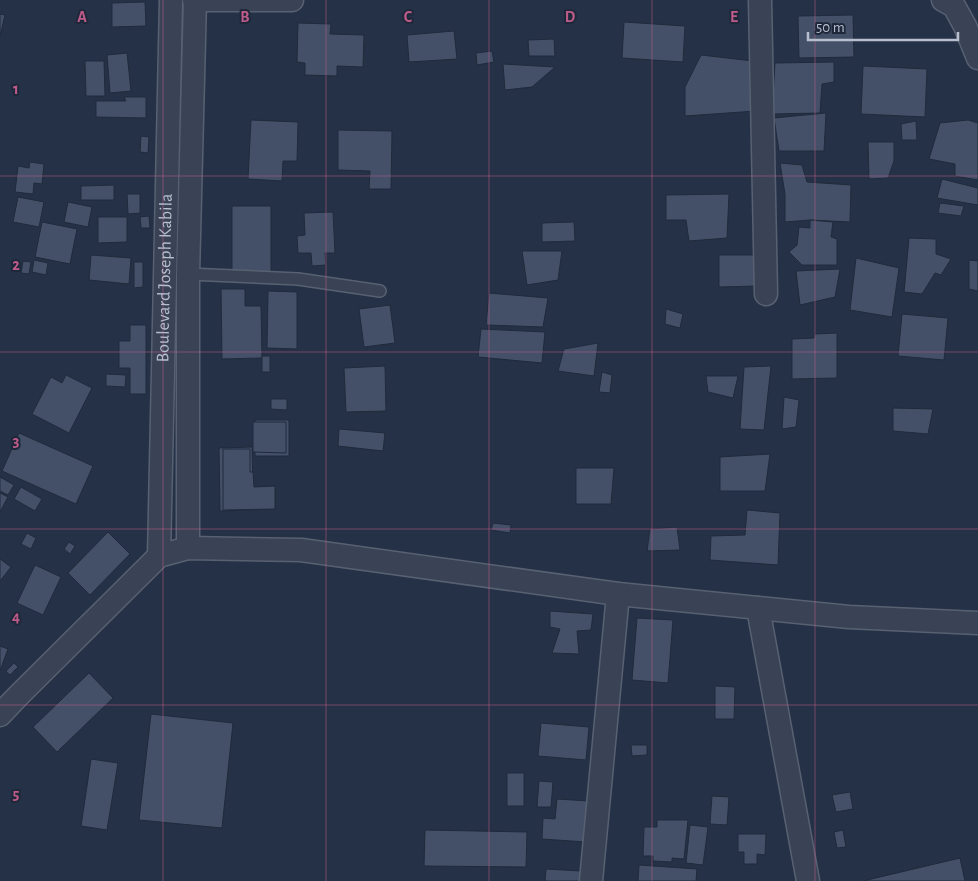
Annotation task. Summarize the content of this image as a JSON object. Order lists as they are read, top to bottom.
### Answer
{
  "streets": {
    "street": ["Boulevard Joseph Kabila"]
  },
  "scale_bar": "50 m",
  "grid": {
    "columns": [
      "A",
      "B",
      "C",
      "D",
      "E"
    ],
    "rows": [
      "1",
      "2",
      "3",
      "4",
      "5"
    ]
  }
}
